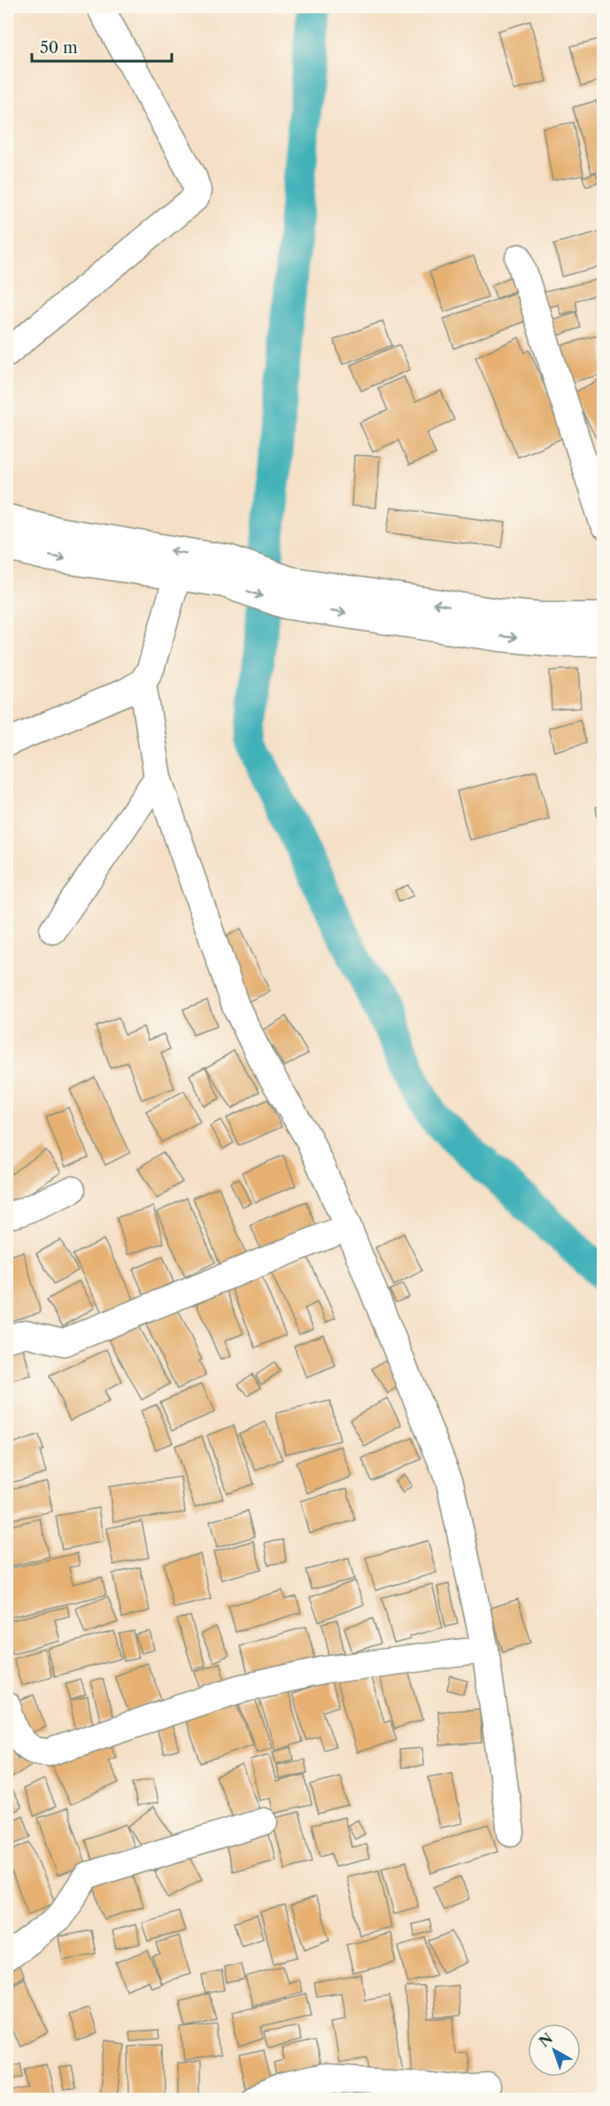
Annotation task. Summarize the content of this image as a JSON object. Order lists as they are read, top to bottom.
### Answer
{
  "scale_bar": "50 m",
  "north": "top left"
}
